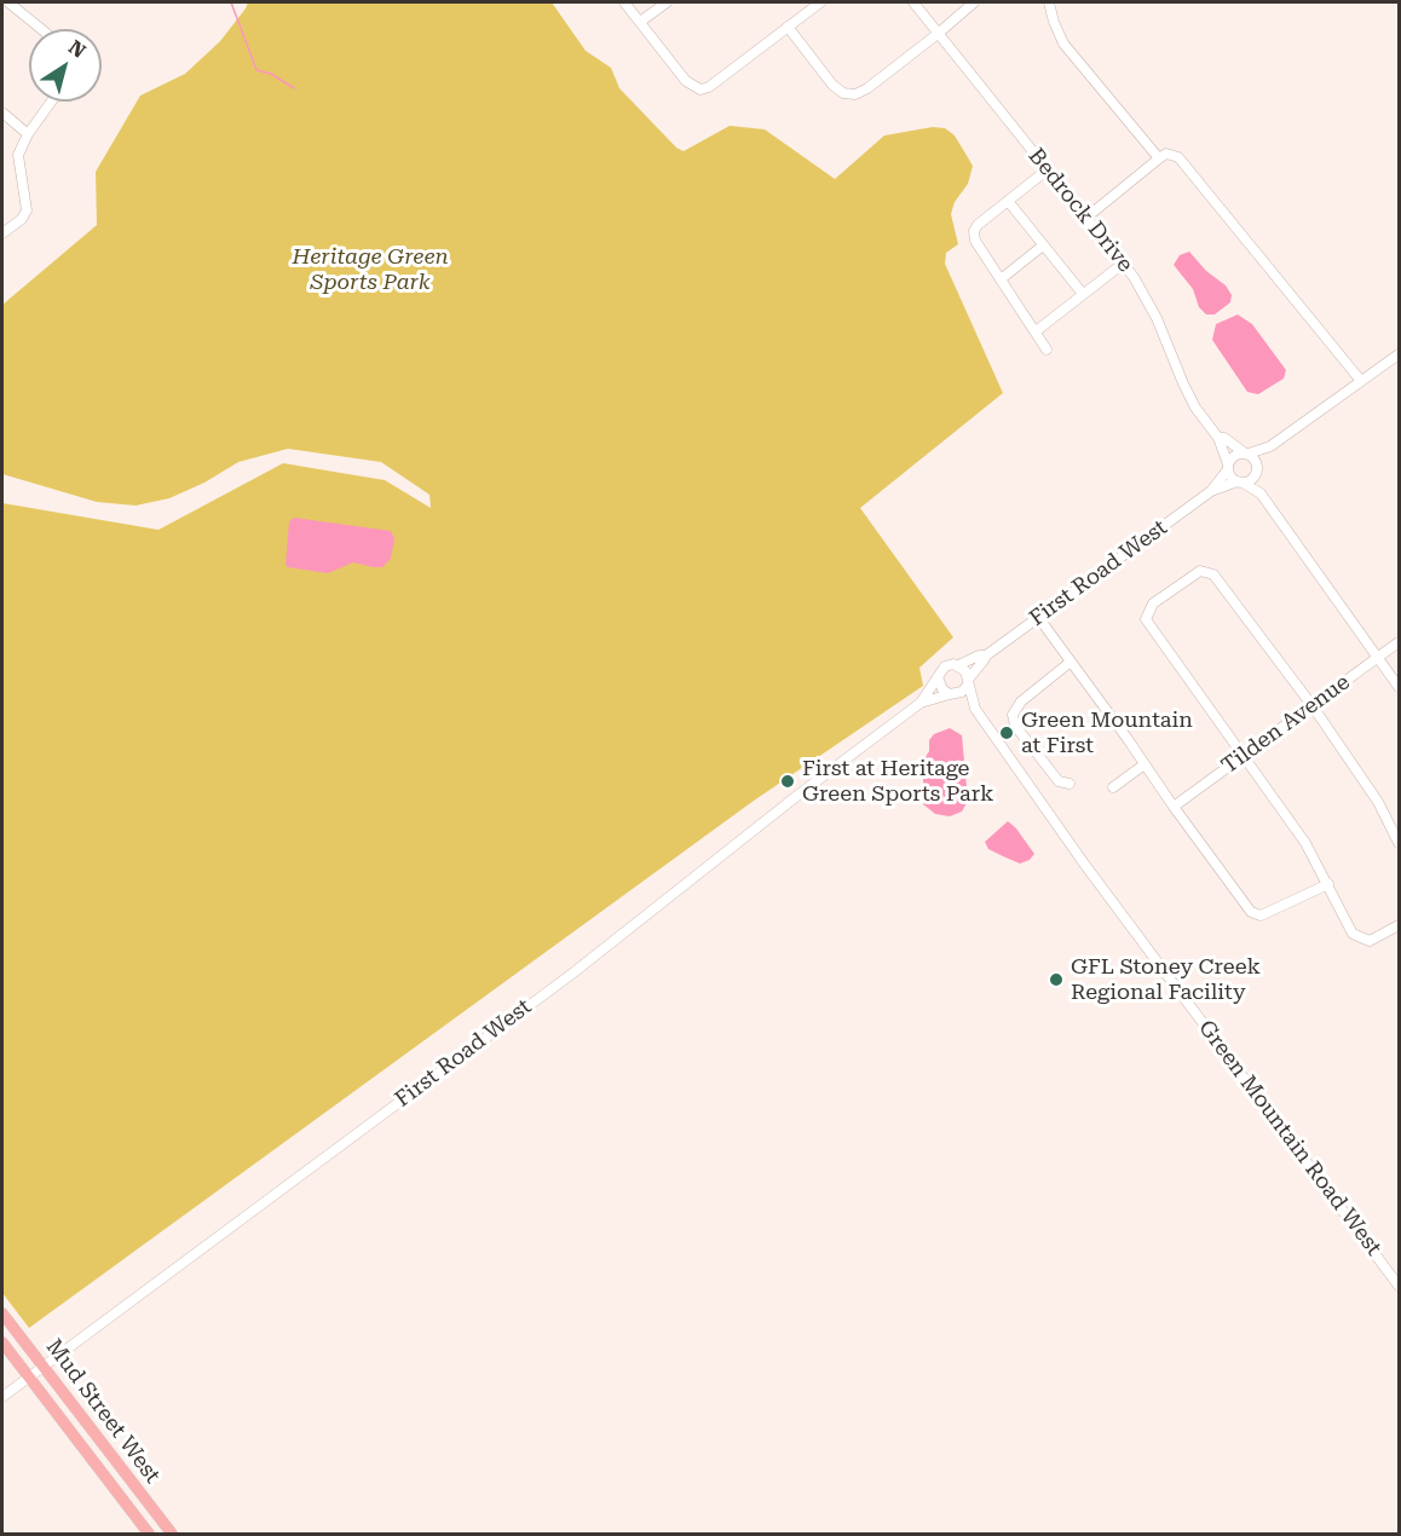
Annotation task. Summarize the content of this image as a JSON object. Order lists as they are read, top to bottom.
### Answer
{
  "streets": {
    "main road": ["Mud Street West"],
    "street": [
      "Bedrock Drive",
      "First Road West",
      "Tilden Avenue",
      "Green Mountain Road West"
    ]
  },
  "crossings": [
    ["Bedrock Drive", "First Road West"],
    ["First Road West", "Green Mountain Road West"],
    ["First Road West", "Mud Street West"]
  ],
  "parks": ["Heritage Green Sports Park"],
  "places": ["Green Mountain at First", "First at Heritage Green Sports Park", "GFL Stoney Creek Regional Facility"],
  "north": "top right"
}
